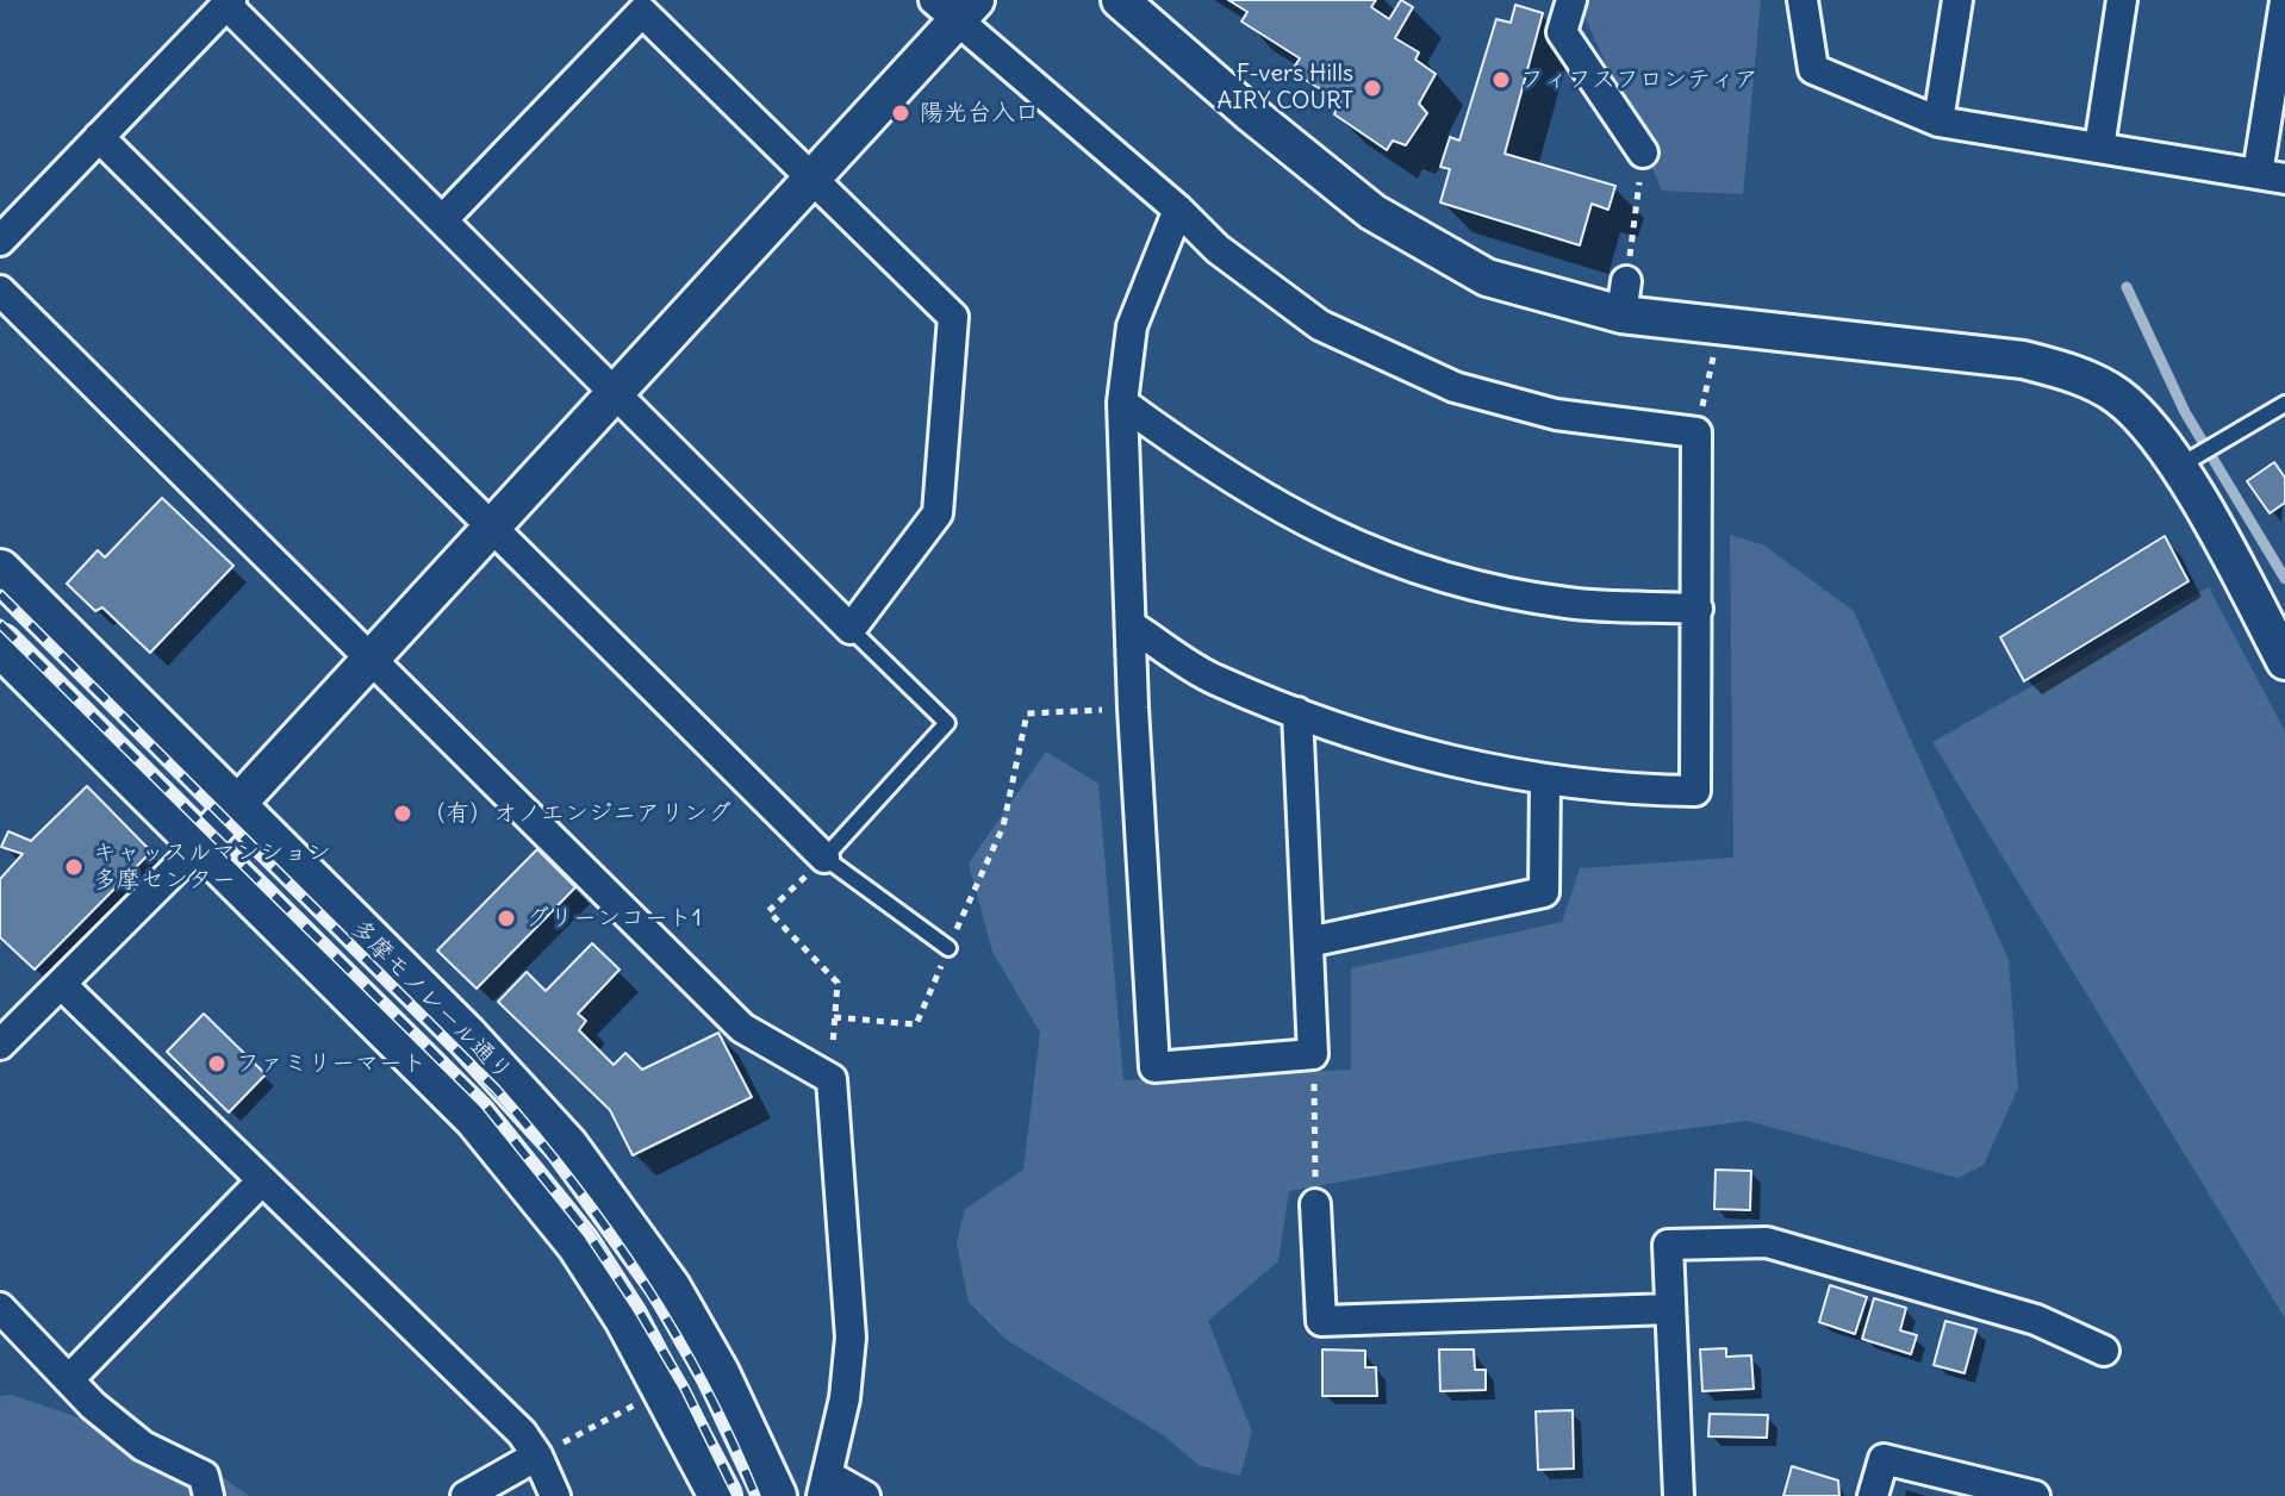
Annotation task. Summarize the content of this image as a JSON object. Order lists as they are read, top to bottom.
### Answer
{
  "streets": {
    "main road": ["多摩モノレール通り"]
  },
  "places": [
    "フィフスフロンティア",
    "F-vers Hills AIRY COURT",
    "陽光台入口",
    "（有）オノエンジニアリング",
    "キャッスルマンション 多摩センター",
    "グリーンコート1",
    "ファミリーマート"
  ]
}
